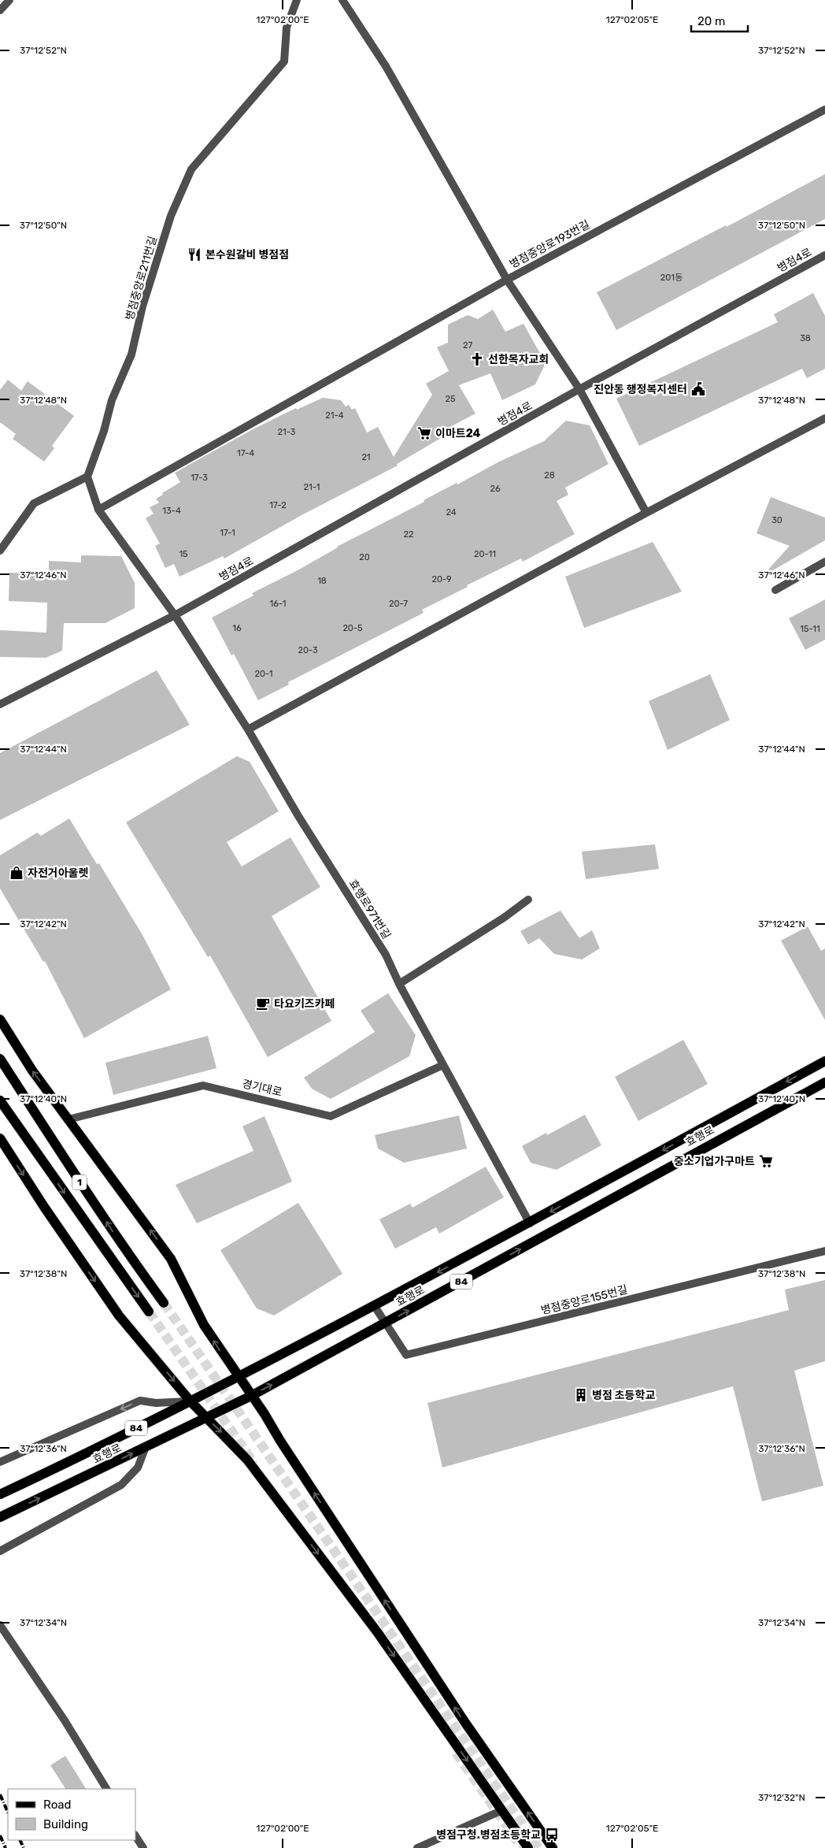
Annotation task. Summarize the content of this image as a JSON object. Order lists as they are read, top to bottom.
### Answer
{
  "streets": {
    "main road": ["효행로", "1", "84"],
    "street": [
      "병점중앙로193번길",
      "병점4로",
      "병점중앙로211번길",
      "효행로971번길",
      "경기대로",
      "병점중앙로155번길"
    ]
  },
  "crossings": [
    ["병점4로", "효행로971번길"],
    ["효행로971번길", "경기대로"],
    ["효행로971번길", "효행로"],
    ["효행로", "병점중앙로155번길"]
  ],
  "places": {
    "restaurant": ["본수원갈비 병점점"],
    "church": ["선한목자교회"],
    "public building": ["진안동 행정복지센터"],
    "supermarket": ["이마트24", "중소기업가구마트"],
    "shop": ["자전거아울렛"],
    "cafe": ["타요키즈카페"],
    "building": ["병점 초등학교"],
    "bus stop": ["병점구청.병점초등학교"]
  },
  "house_numbers": [
    "201동",
    "38",
    "27",
    "25",
    "21-4",
    "21-3",
    "17-4",
    "21",
    "28",
    "17-3",
    "21-1",
    "26",
    "17-2",
    "13-4",
    "24",
    "30",
    "17-1",
    "22",
    "15",
    "20-11",
    "20",
    "20-9",
    "18",
    "16-1",
    "20-7",
    "16",
    "20-5",
    "15-11",
    "20-3",
    "20-1"
  ],
  "legend": ["Road", "Building"],
  "scale_bar": "20 m",
  "coordinates": [
    "127°02'00\"E",
    "127°02'05\"E",
    "37°12'52\"N",
    "37°12'50\"N",
    "37°12'48\"N",
    "37°12'46\"N",
    "37°12'44\"N",
    "37°12'42\"N",
    "37°12'40\"N",
    "37°12'38\"N",
    "37°12'36\"N",
    "37°12'34\"N",
    "37°12'32\"N"
  ]
}
